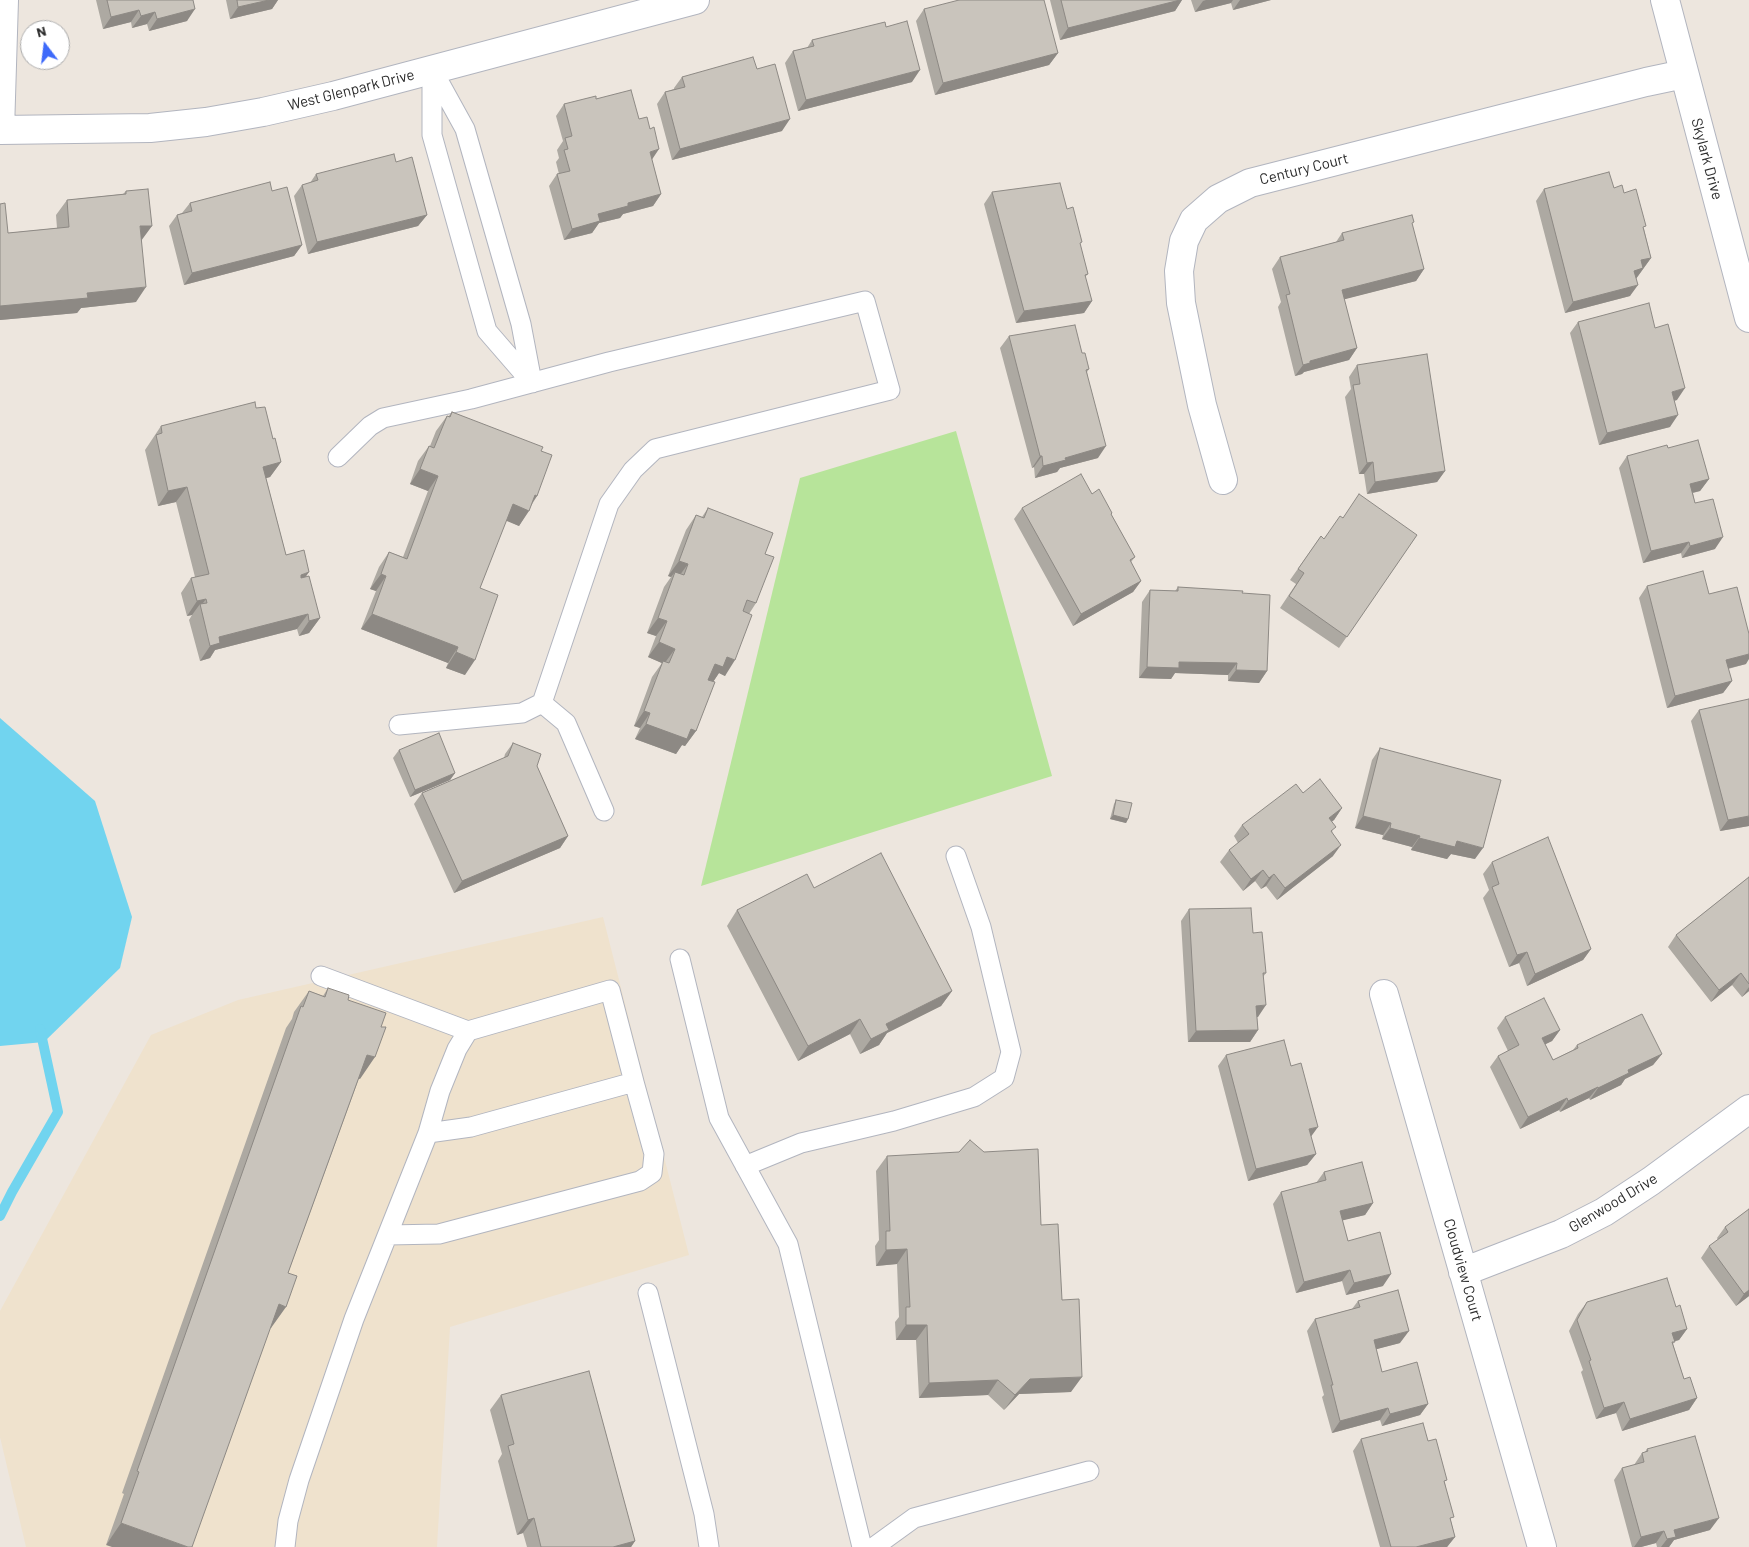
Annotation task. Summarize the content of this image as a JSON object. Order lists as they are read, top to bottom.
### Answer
{
  "streets": {
    "street": [
      "West Glenpark Drive",
      "Skylark Drive",
      "Century Court",
      "Glenwood Drive",
      "Cloudview Court"
    ]
  },
  "crossings": [
    ["Skylark Drive", "Century Court"],
    ["Glenwood Drive", "Cloudview Court"]
  ],
  "north": "top"
}
